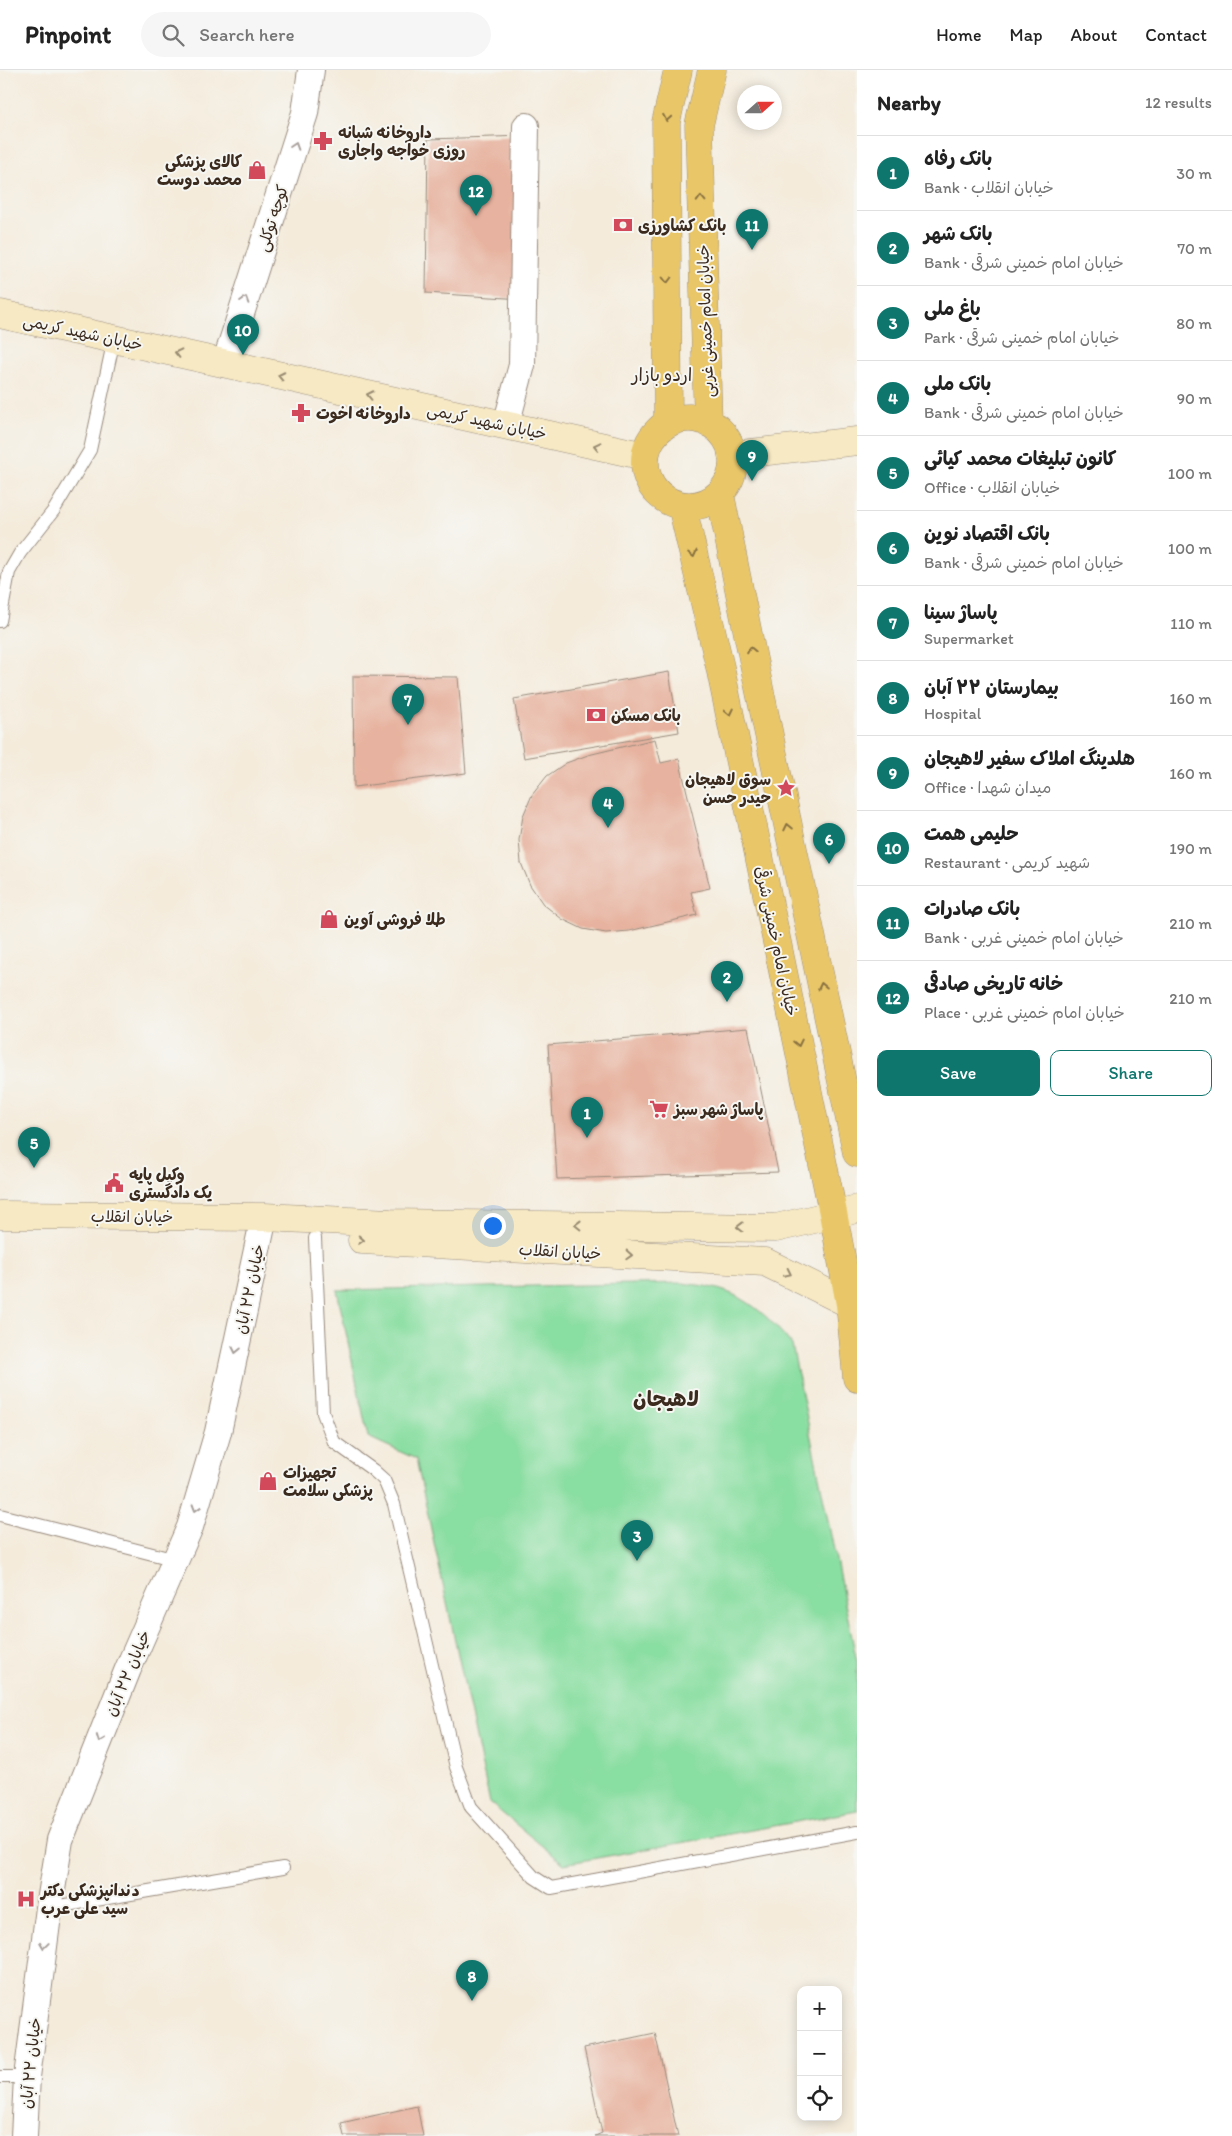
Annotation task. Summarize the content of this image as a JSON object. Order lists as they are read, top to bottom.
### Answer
{
  "streets": {
    "main road": [
      "خیابان امام خمینی غربی",
      "خیابان شهید کریمی",
      "خیابان امام خمینی شرقی",
      "خیابان انقلاب"
    ],
    "street": ["کوچه توکلی", "خیابان ۲۲ آبان"]
  },
  "crossings": [
    ["کوچه توکلی", "خیابان شهید کریمی"],
    ["خیابان امام خمینی غربی", "خیابان شهید کریمی"],
    ["خیابان امام خمینی غربی", "خیابان امام خمینی شرقی"],
    ["خیابان شهید کریمی", "خیابان امام خمینی شرقی"],
    ["خیابان امام خمینی شرقی", "خیابان انقلاب"],
    ["خیابان انقلاب", "خیابان ۲۲ آبان"]
  ],
  "one_way": ["کوچه توکلی", "خیابان شهید کریمی", "خیابان ۲۲ آبان"],
  "districts": ["اردو بازار", "لاهیجان"],
  "places": {
    "pharmacy": ["داروخانه شبانه روزی خواجه واجاری", "داروخانه اخوت"],
    "shop": ["کالای پزشکی محمد دوست", "طلا فروشی آوین", "تجهیزات پزشکی سلامت"],
    "bank": ["بانک کشاورزی", "بانک مسکن"],
    "place": ["سوق لاهيجان حيدر حسن"],
    "supermarket": ["پاساژ شهر سبز"],
    "public building": ["وکیل پایه یک دادگستری"],
    "hospital": ["دندانپزشکی دکتر سید علی عرب"]
  },
  "north": "right",
  "page": {
    "header": "Pinpoint",
    "search": "Search here",
    "nav": [
      "Home",
      "Map",
      "About",
      "Contact"
    ],
    "heading": ["Nearby", "12 results"],
    "list": [
      {
        "mark": "1",
        "name": "بانک رفاه",
        "note": "Bank · خیابان انقلاب",
        "value": "30 m"
      },
      {
        "mark": "2",
        "name": "بانک شهر",
        "note": "Bank · خیابان امام خمینی شرقی",
        "value": "70 m"
      },
      {
        "mark": "3",
        "name": "باغ ملی",
        "note": "Park · خیابان امام خمینی شرقی",
        "value": "80 m"
      },
      {
        "mark": "4",
        "name": "بانک ملی",
        "note": "Bank · خیابان امام خمینی شرقی",
        "value": "90 m"
      },
      {
        "mark": "5",
        "name": "کانون تبلیغات محمد کیائی",
        "note": "Office · خیابان انقلاب",
        "value": "100 m"
      },
      {
        "mark": "6",
        "name": "بانک اقتصاد نوین",
        "note": "Bank · خیابان امام خمینی شرقی",
        "value": "100 m"
      },
      {
        "mark": "7",
        "name": "پاساژ سینا",
        "note": "Supermarket",
        "value": "110 m"
      },
      {
        "mark": "8",
        "name": "بیمارستان ۲۲ آبان",
        "note": "Hospital",
        "value": "160 m"
      },
      {
        "mark": "9",
        "name": "هلدینگ املاک سفیر لاهیجان",
        "note": "Office · میدان شهدا",
        "value": "160 m"
      },
      {
        "mark": "10",
        "name": "حلیمی همت",
        "note": "Restaurant · شهید کریمی",
        "value": "190 m"
      },
      {
        "mark": "11",
        "name": "بانک صادرات",
        "note": "Bank · خیابان امام خمینی غربی",
        "value": "210 m"
      },
      {
        "mark": "12",
        "name": "خانه تاریخی صادقی",
        "note": "Place · خیابان امام خمینی غربی",
        "value": "210 m"
      }
    ],
    "pins": [
      "12",
      "11",
      "10",
      "9",
      "7",
      "4",
      "6",
      "2",
      "1",
      "5",
      "3",
      "8"
    ],
    "buttons": ["Save", "Share"],
    "map_buttons": ["+", "−"]
  }
}
